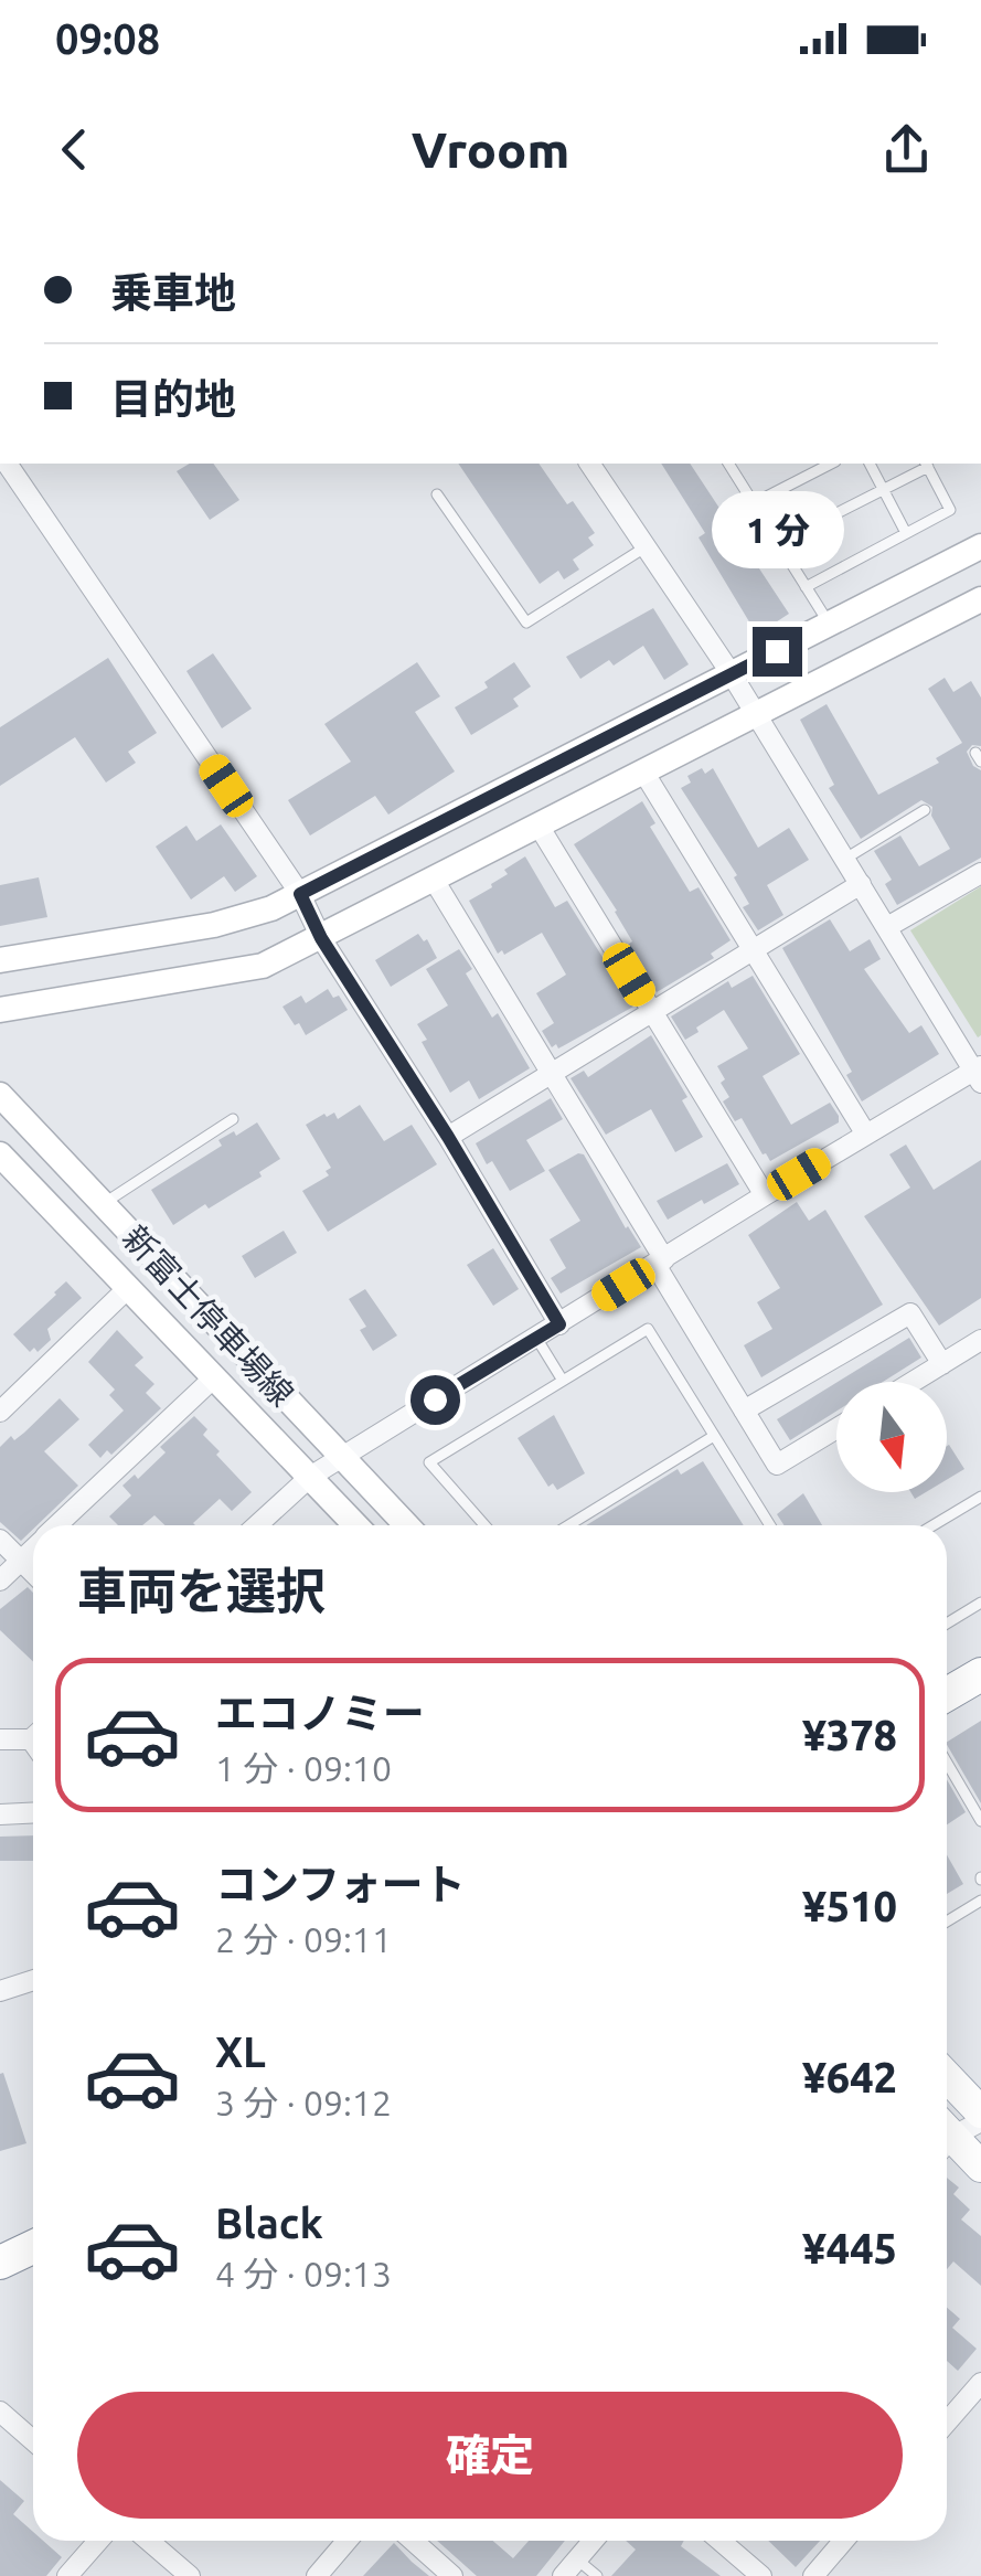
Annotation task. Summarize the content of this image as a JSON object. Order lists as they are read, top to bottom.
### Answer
{
  "streets": {
    "street": ["新富士停車場線"]
  },
  "north": "bottom",
  "page": {
    "status": "09:08",
    "header": "Vroom",
    "banner": ["乗車地", "目的地"],
    "bubble": "1 分",
    "heading": "車両を選択",
    "list": [
      {
        "name": "エコノミー",
        "note": "1 分 · 09:10",
        "value": "¥378"
      },
      {
        "name": "コンフォート",
        "note": "2 分 · 09:11",
        "value": "¥510"
      },
      {
        "name": "XL",
        "note": "3 分 · 09:12",
        "value": "¥642"
      },
      {
        "name": "Black",
        "note": "4 分 · 09:13",
        "value": "¥445"
      }
    ],
    "buttons": "確定"
  }
}
